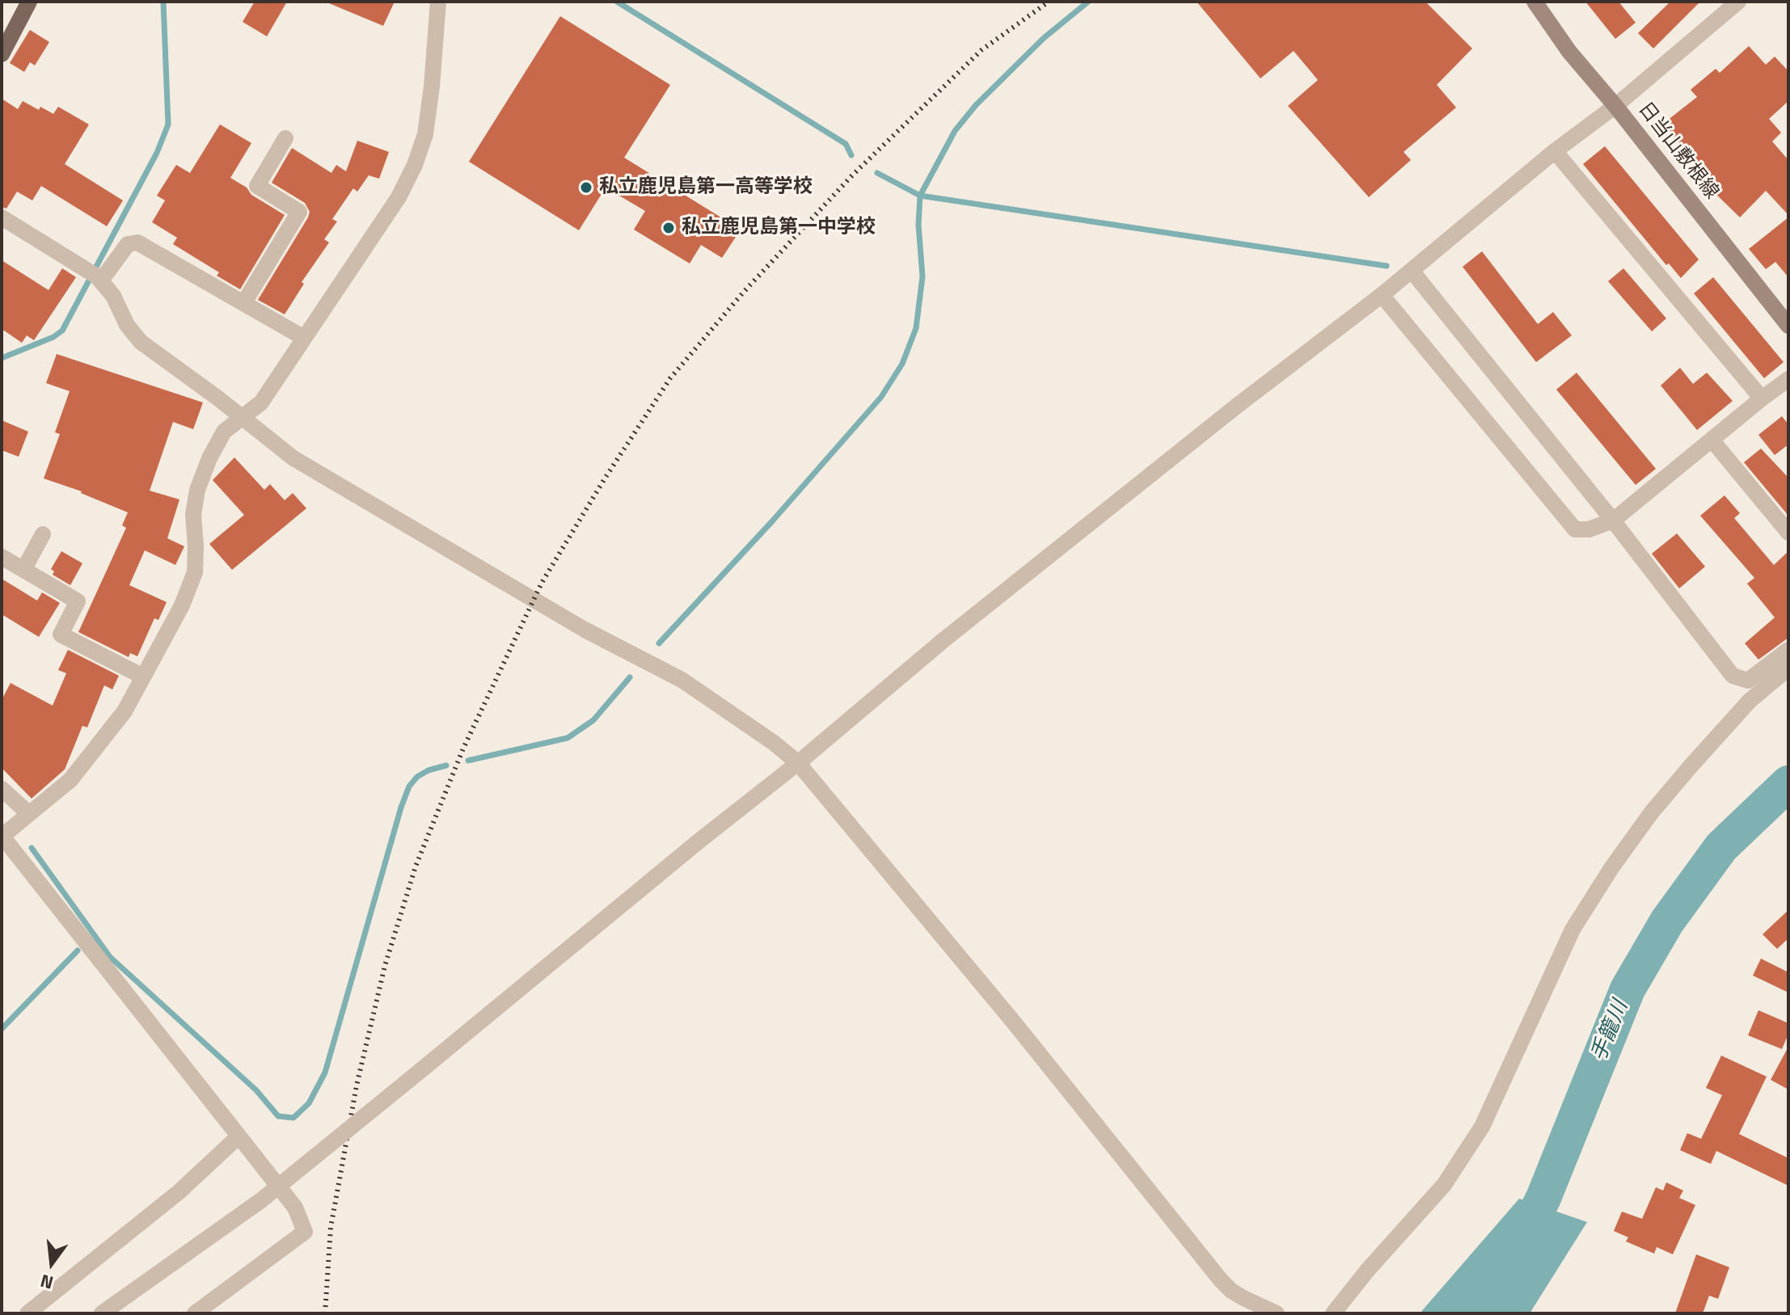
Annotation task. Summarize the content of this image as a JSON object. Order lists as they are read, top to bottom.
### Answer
{
  "streets": {
    "main road": ["日当山敷根線"]
  },
  "water": ["手籠川"],
  "places": ["私立鹿児島第一高等学校", "私立鹿児島第一中学校"],
  "north": "bottom"
}
